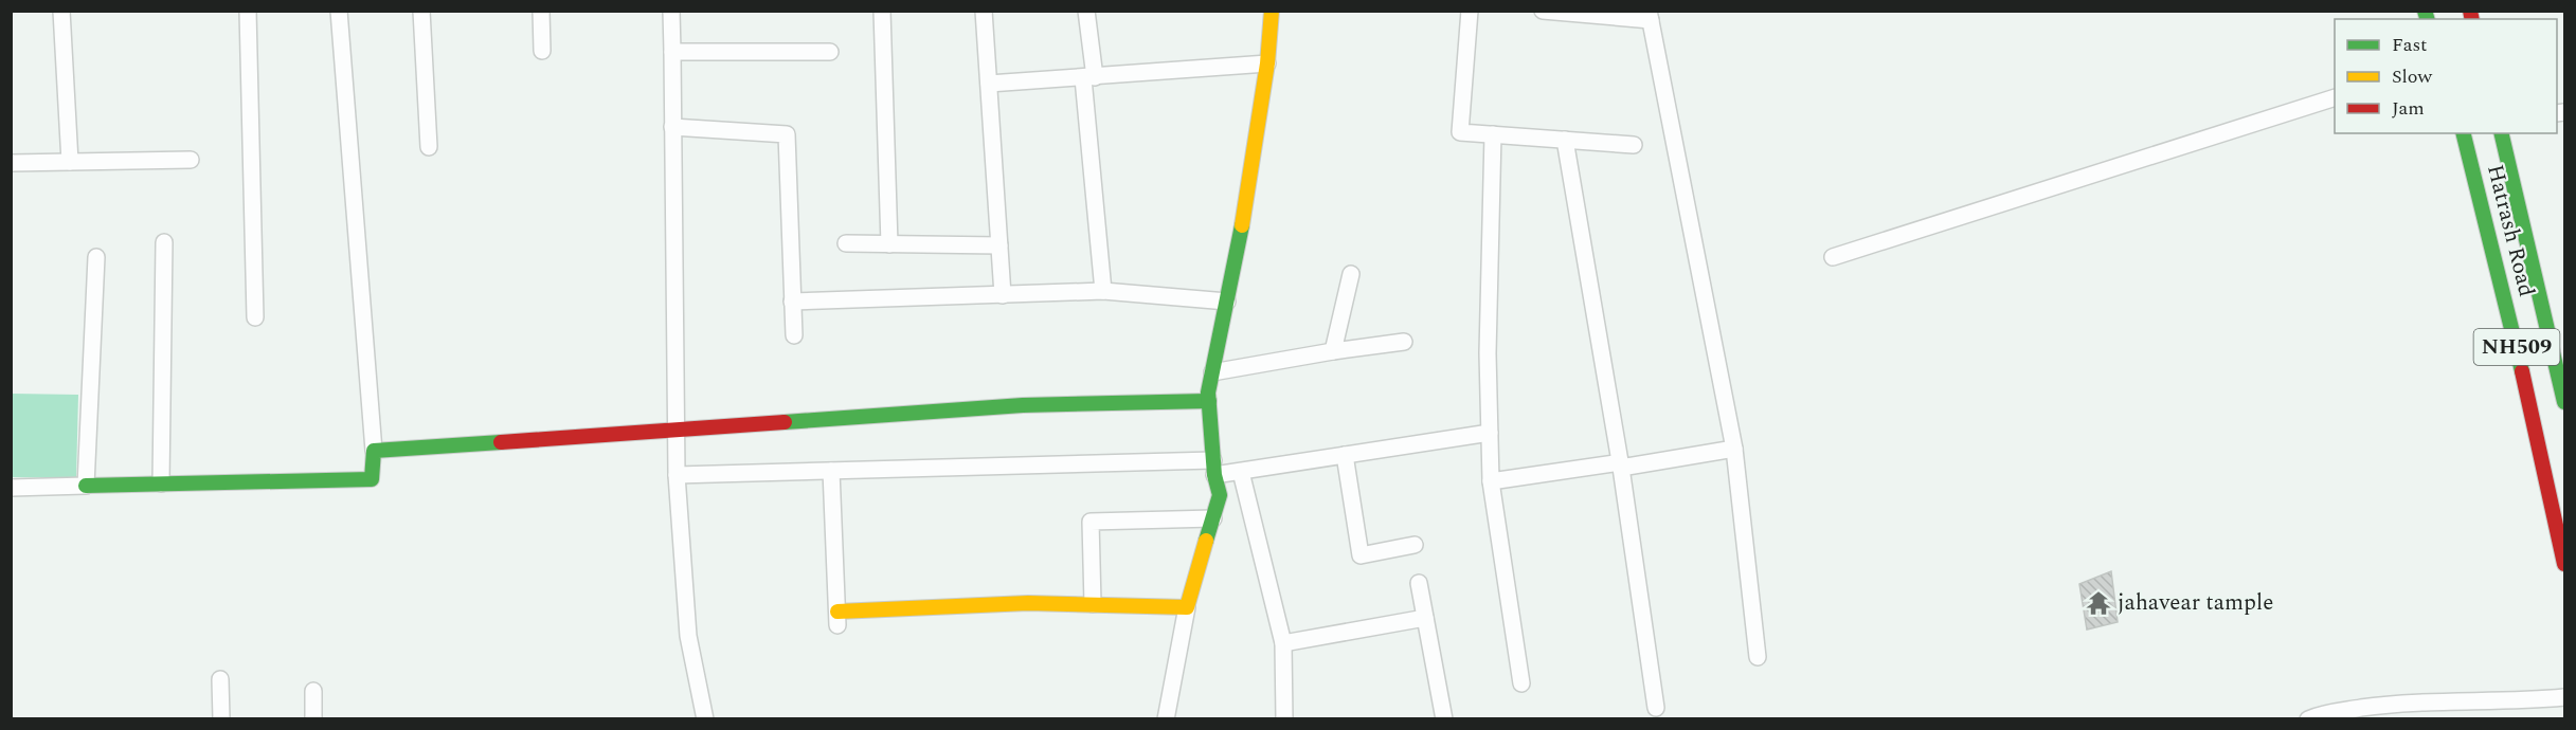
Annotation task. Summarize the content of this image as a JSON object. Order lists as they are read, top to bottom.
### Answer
{
  "streets": {
    "main road": ["Hatrash Road", "NH509"]
  },
  "places": {
    "temple": ["jahavear tample"]
  },
  "legend": ["Fast", "Slow", "Jam"]
}
